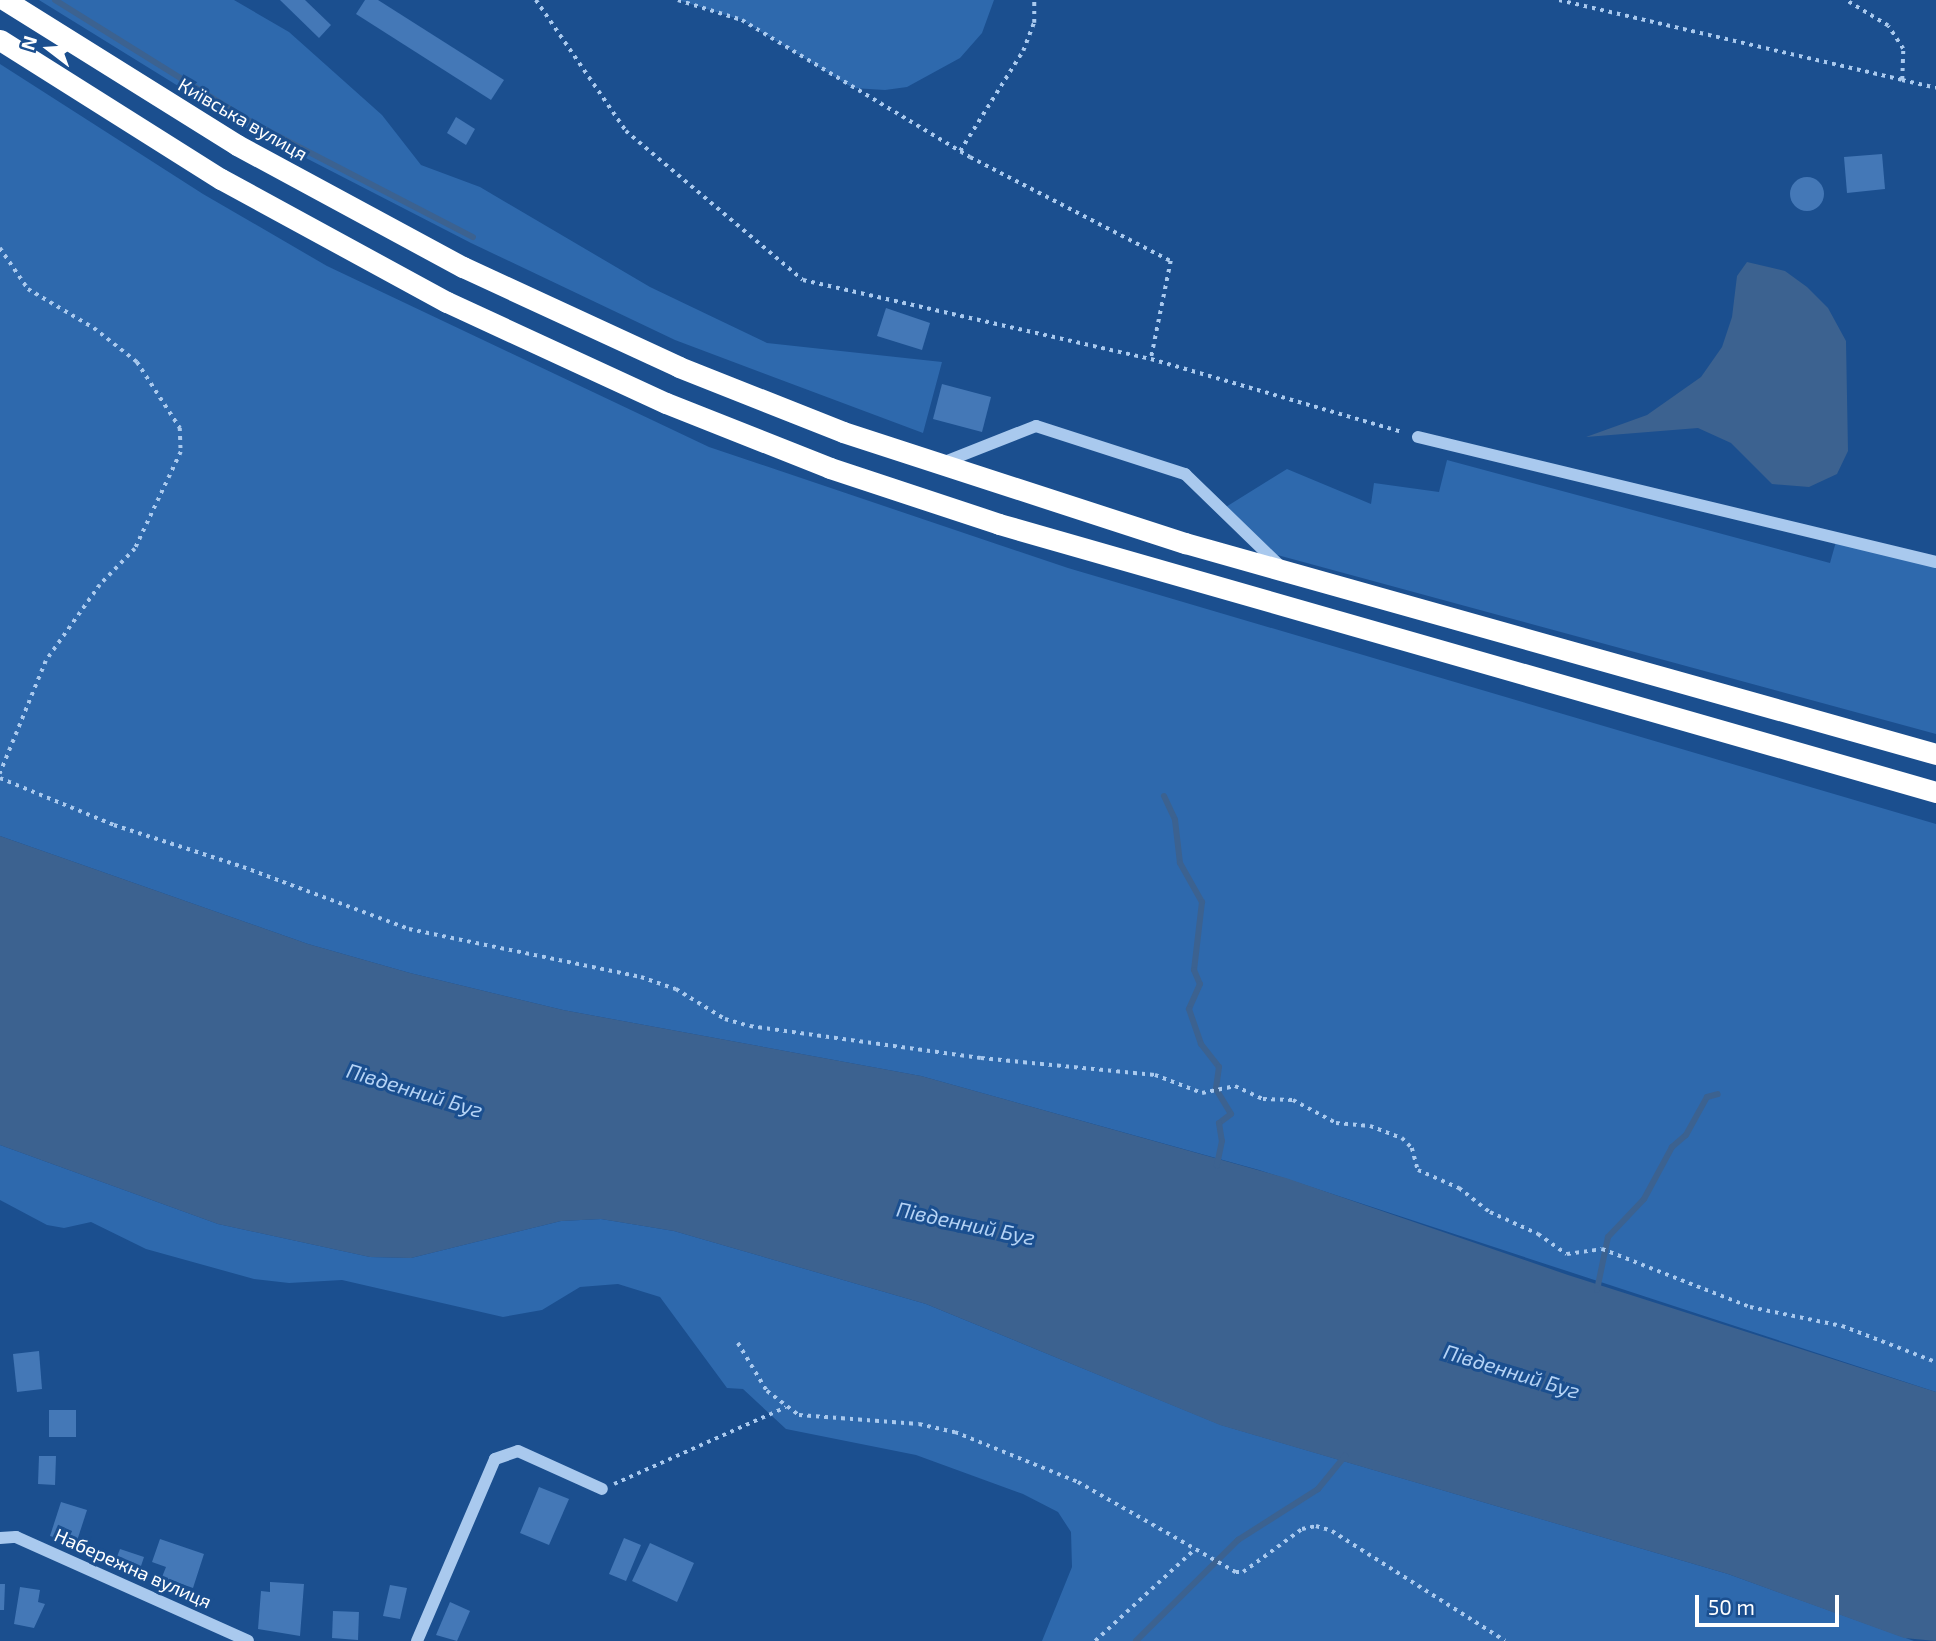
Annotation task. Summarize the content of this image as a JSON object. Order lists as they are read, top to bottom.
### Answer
{
  "streets": {
    "highway": ["Київська вулиця"],
    "street": ["Набережна вулиця"]
  },
  "water": ["Південний Буг"],
  "scale_bar": "50 m",
  "north": "left"
}
